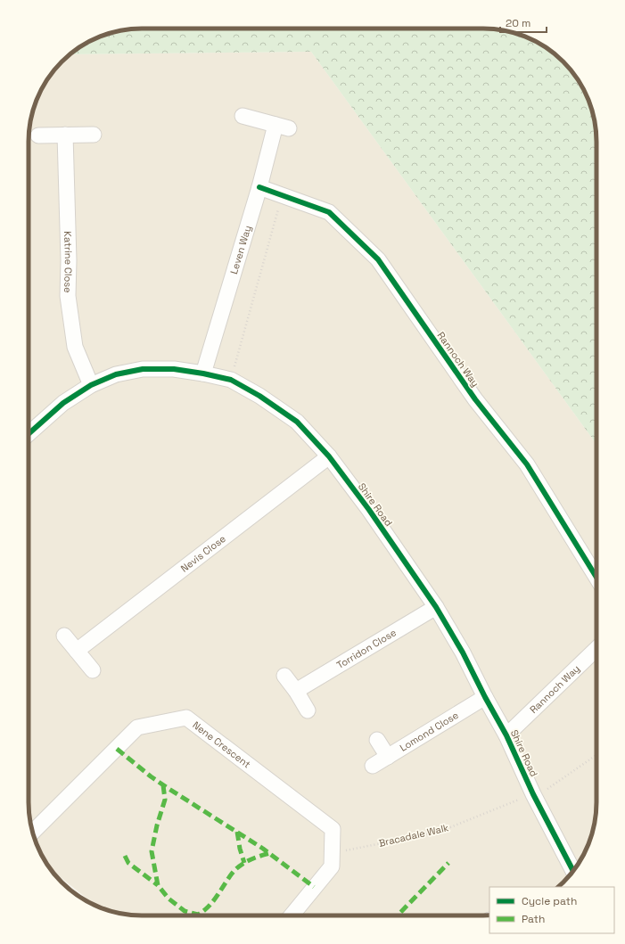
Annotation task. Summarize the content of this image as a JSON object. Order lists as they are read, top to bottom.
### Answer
{
  "streets": {
    "street": [
      "Leven Way",
      "Katrine Close",
      "Rannoch Way",
      "Shire Road",
      "Nevis Close",
      "Torridon Close",
      "Lomond Close",
      "Nene Crescent"
    ],
    "path": ["Bracadale Walk"]
  },
  "crossings": [
    ["Leven Way", "Rannoch Way"],
    ["Leven Way", "Shire Road"],
    ["Katrine Close", "Shire Road"],
    ["Rannoch Way", "Shire Road"],
    ["Shire Road", "Nevis Close"],
    ["Shire Road", "Torridon Close"],
    ["Shire Road", "Lomond Close"],
    ["Shire Road", "Bracadale Walk"],
    ["Nene Crescent", "Bracadale Walk"]
  ],
  "legend": ["Cycle path", "Path"],
  "scale_bar": "20 m"
}
